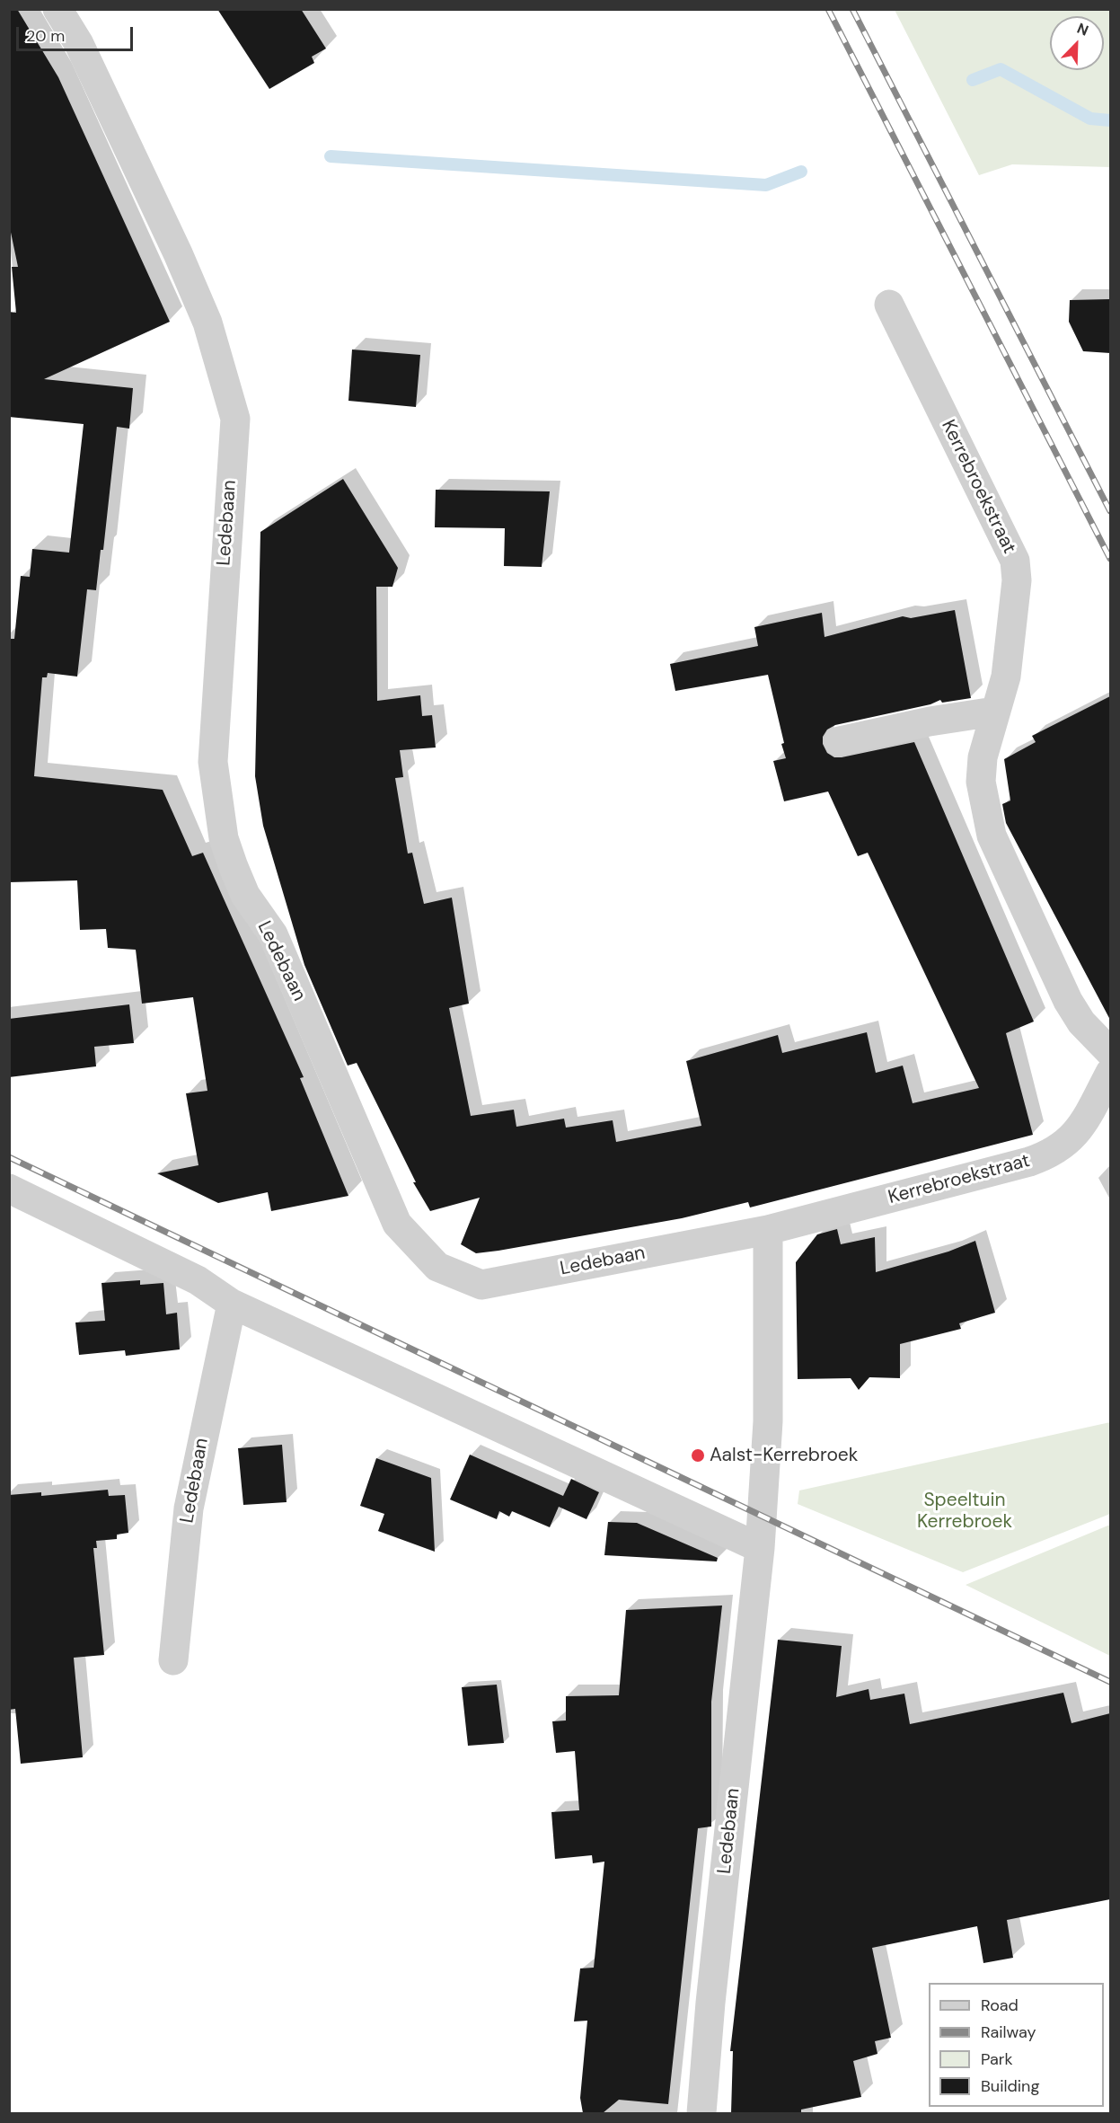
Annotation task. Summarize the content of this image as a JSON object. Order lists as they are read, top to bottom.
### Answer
{
  "streets": {
    "street": ["Kerrebroekstraat", "Ledebaan"]
  },
  "crossings": [
    ["Kerrebroekstraat", "Ledebaan"]
  ],
  "parks": ["Speeltuin Kerrebroek"],
  "places": ["Aalst-Kerrebroek"],
  "legend": [
    "Road",
    "Railway",
    "Park",
    "Building"
  ],
  "scale_bar": "20 m",
  "north": "top right"
}
